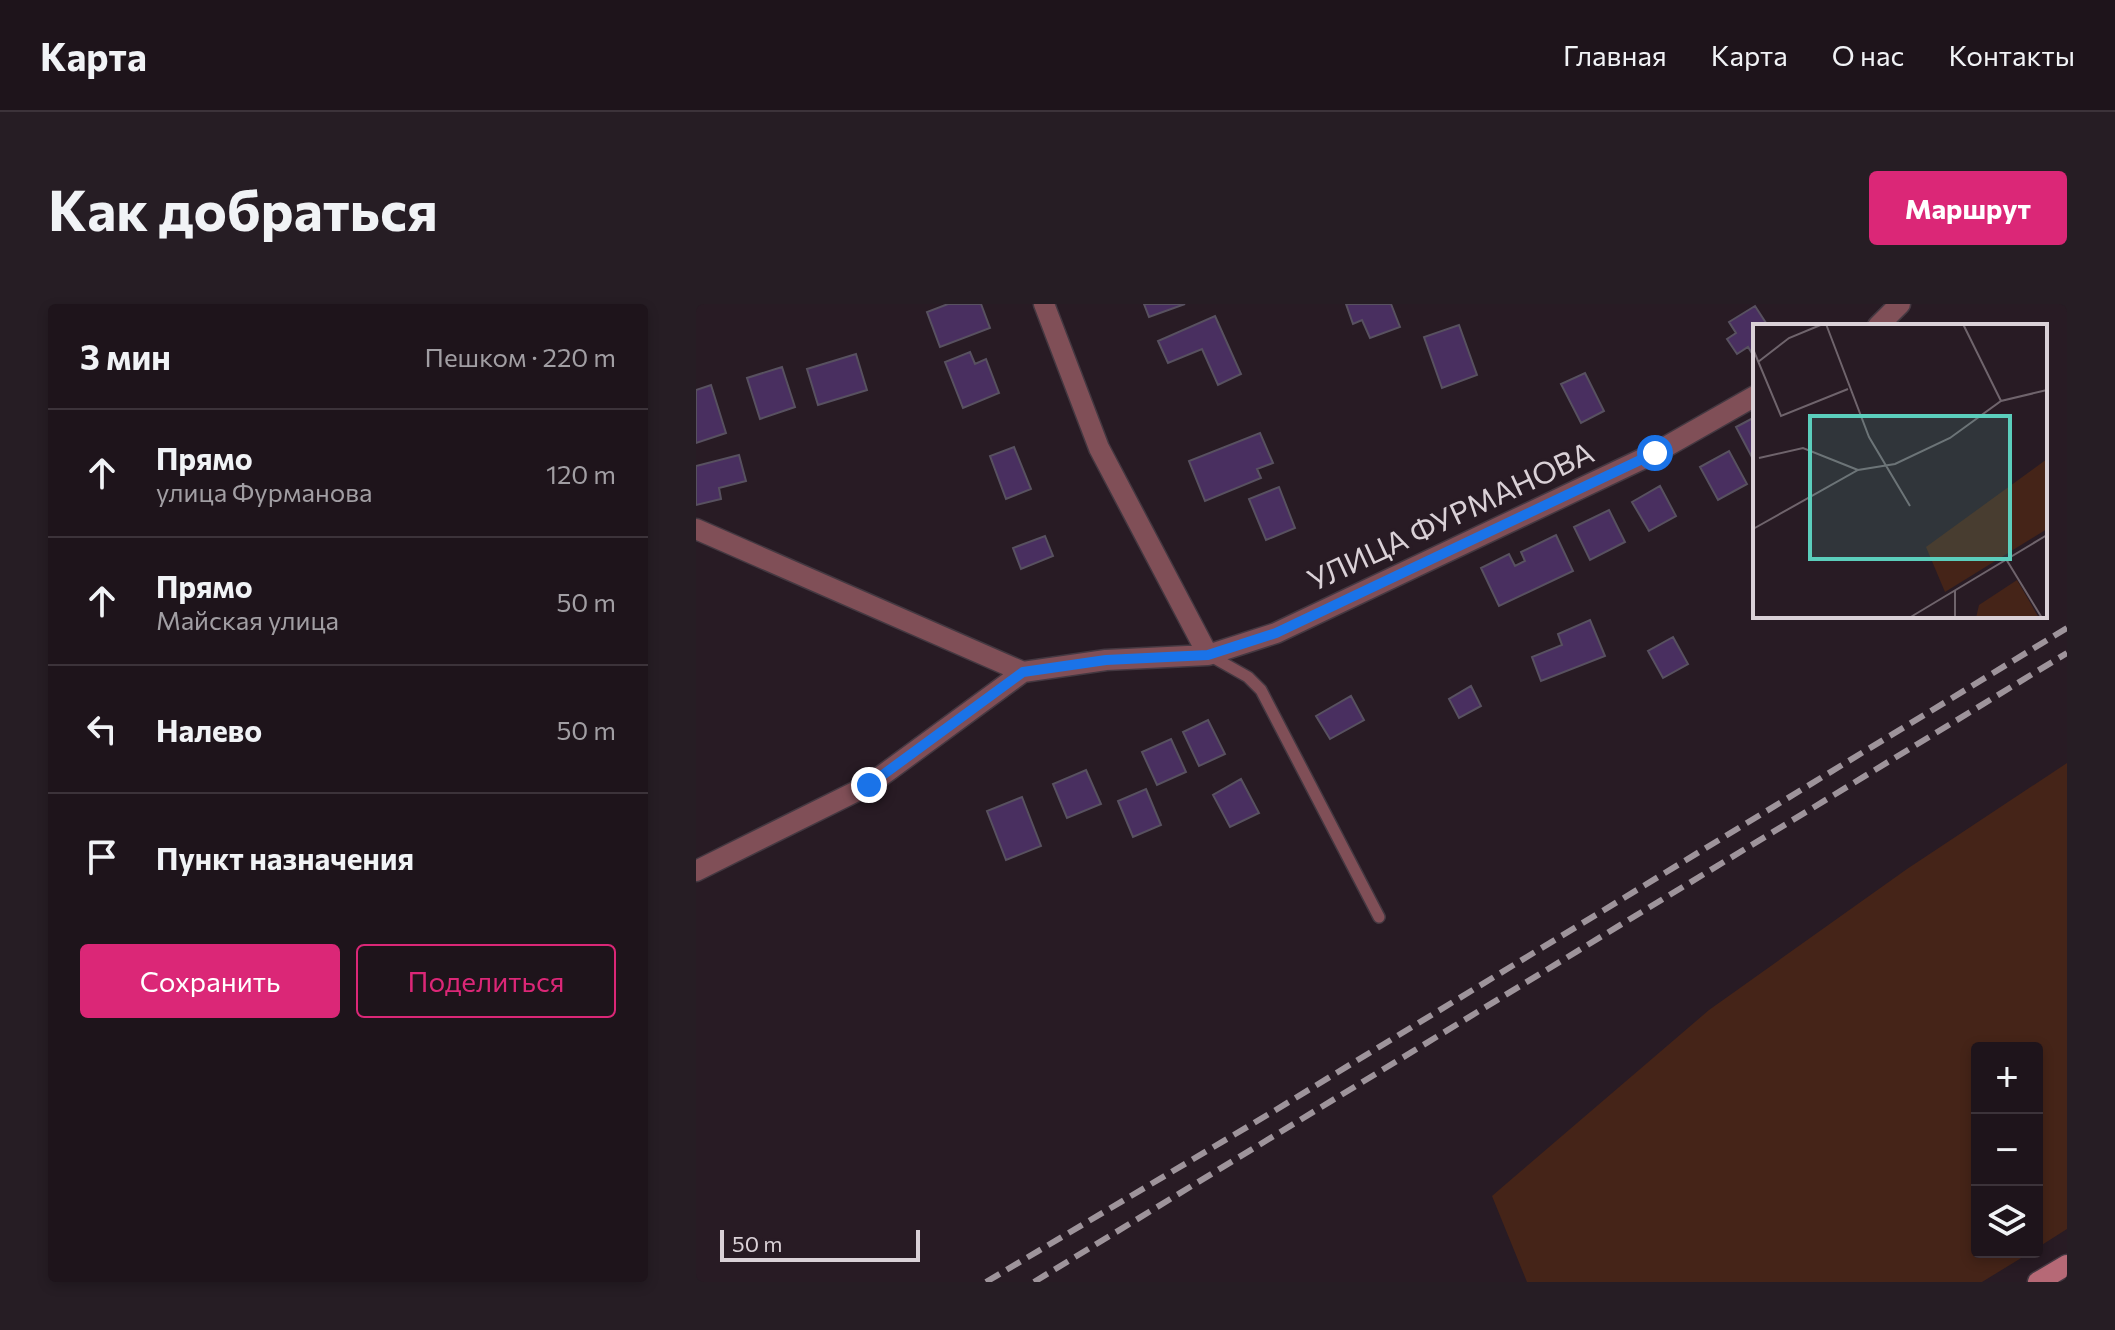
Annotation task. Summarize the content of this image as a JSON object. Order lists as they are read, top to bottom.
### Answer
{
  "streets": {
    "street": ["УЛИЦА ФУРМАНОВА"]
  },
  "scale_bar": "50 m",
  "page": {
    "header": "Карта",
    "nav": [
      "Главная",
      "Карта",
      "О нас",
      "Контакты"
    ],
    "buttons": [
      "Маршрут",
      ["Сохранить", "Поделиться"]
    ],
    "title": "Как добраться",
    "heading": ["3 мин", "Пешком · 220 m"],
    "list": [
      ["Прямо", "улица Фурманова", "120 m"],
      ["Прямо", "Майская улица", "50 m"],
      ["Налево", "50 m"],
      "Пункт назначения"
    ],
    "map_buttons": ["+", "−"],
    "scale": "50 m"
  }
}
